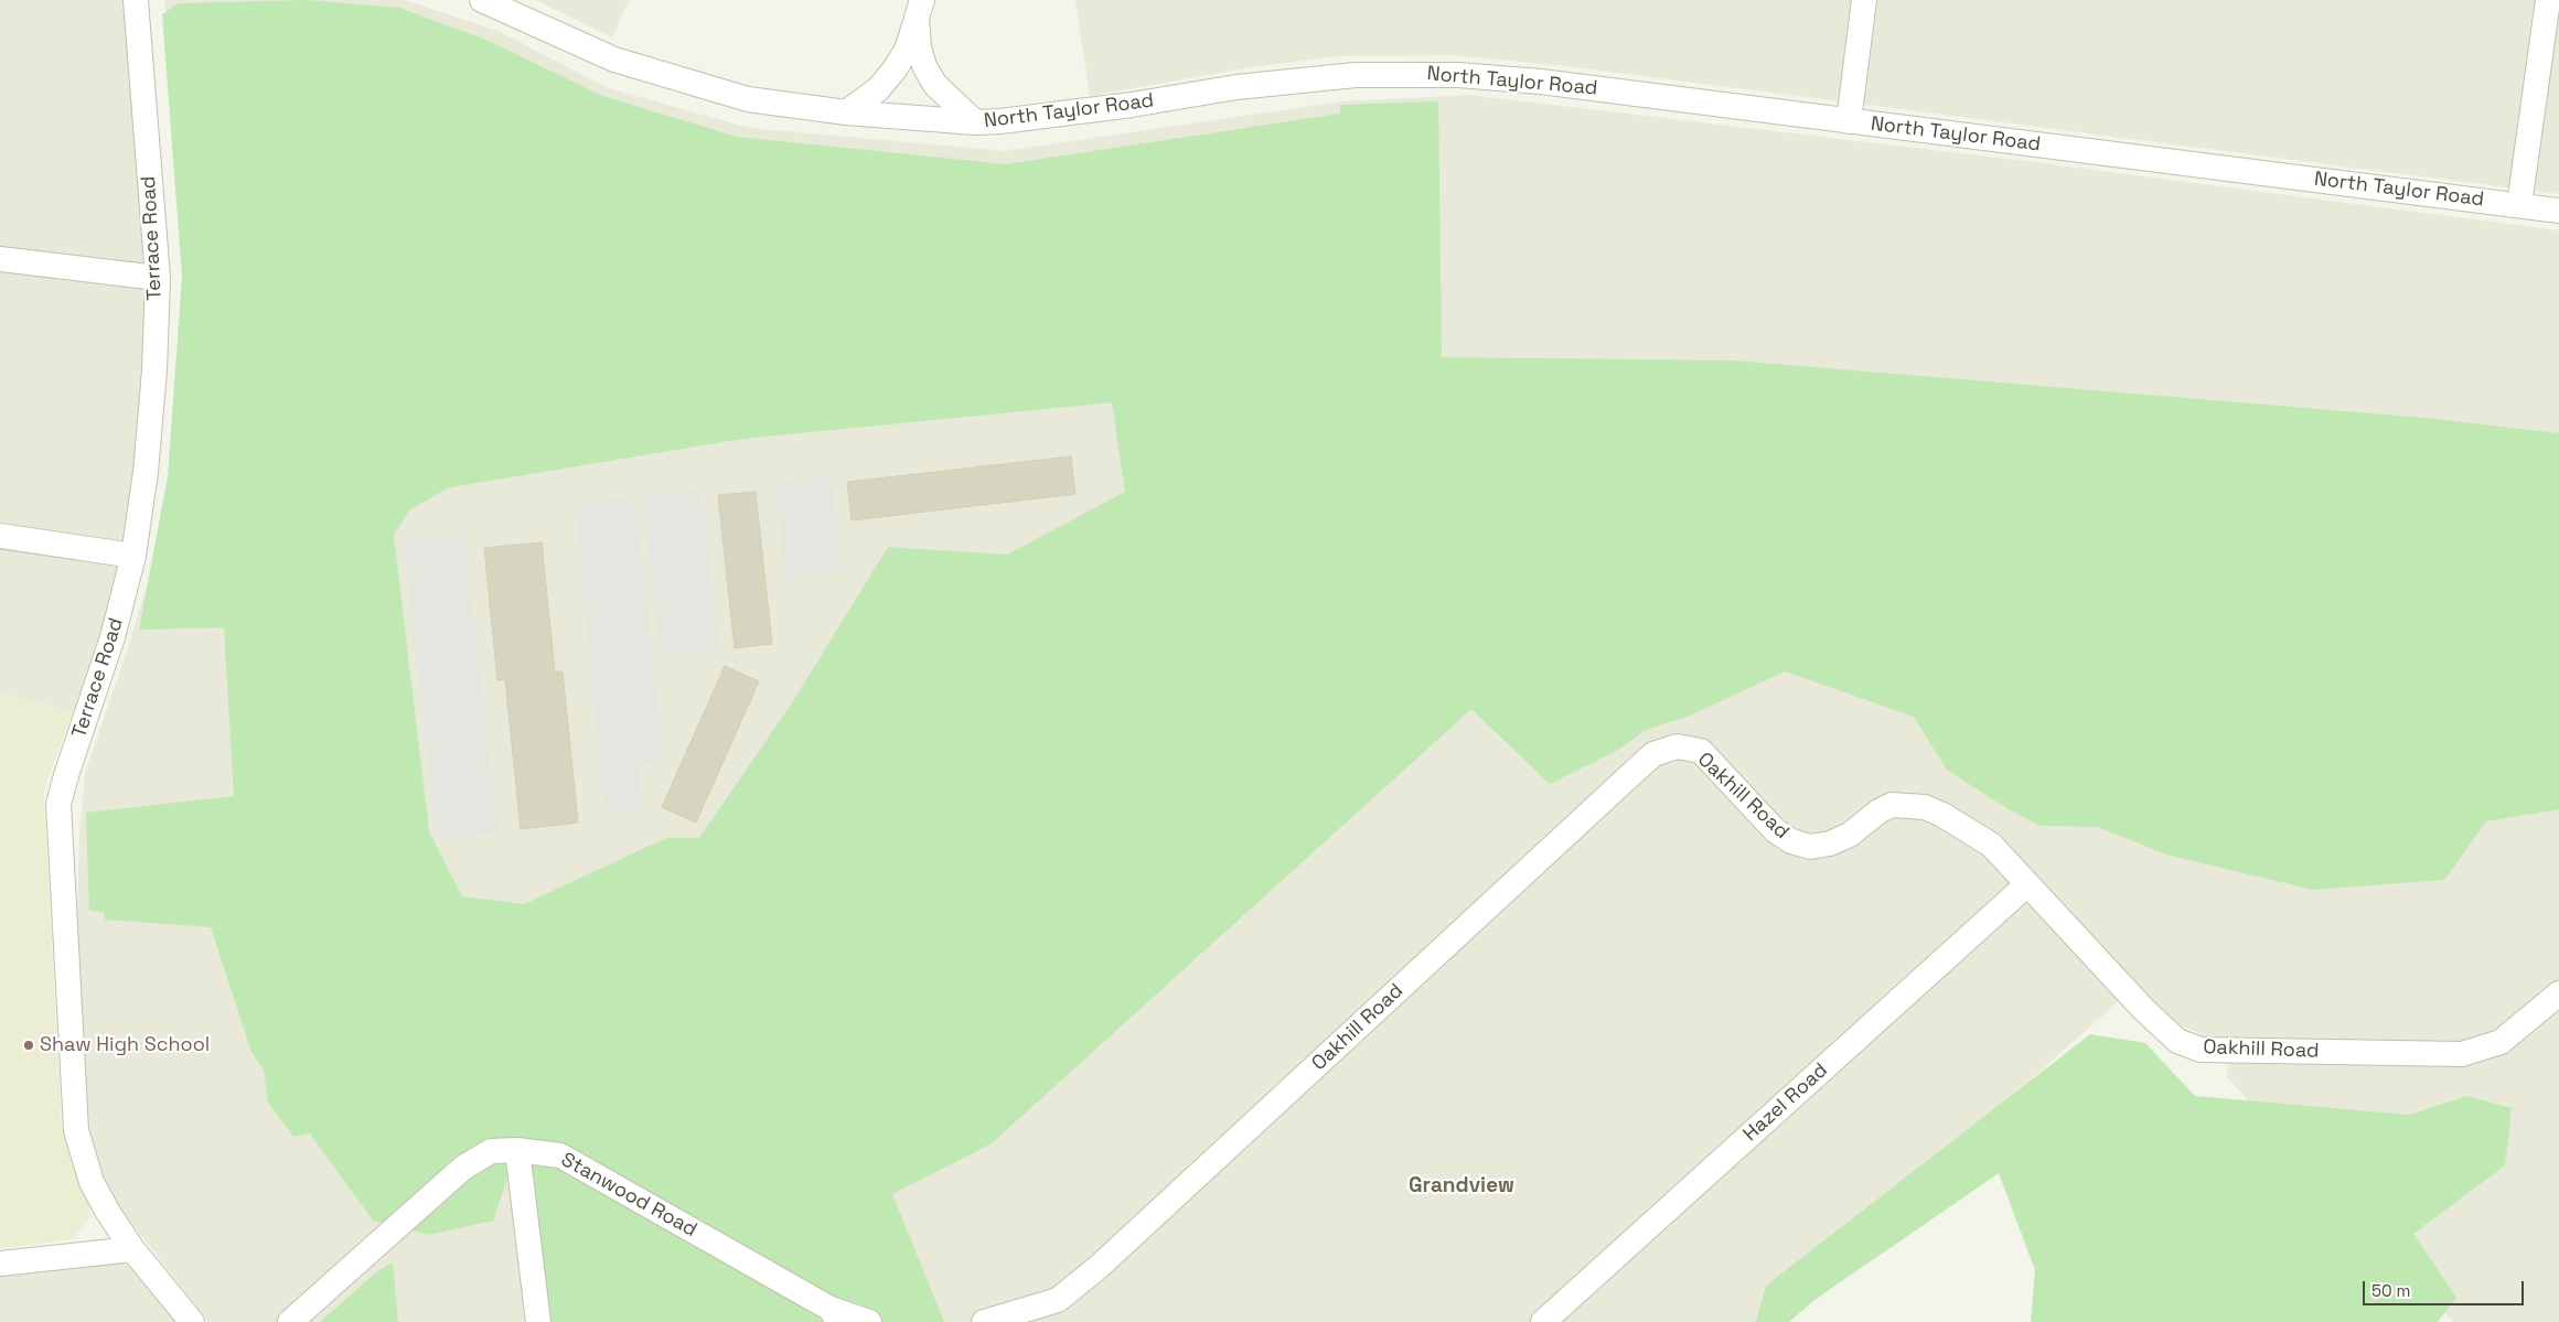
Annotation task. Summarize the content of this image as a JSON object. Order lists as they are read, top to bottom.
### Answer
{
  "streets": {
    "street": [
      "North Taylor Road",
      "Terrace Road",
      "Oakhill Road",
      "Hazel Road",
      "Stanwood Road"
    ]
  },
  "crossings": [
    ["Oakhill Road", "Hazel Road"]
  ],
  "districts": ["Grandview"],
  "places": ["Shaw High School"],
  "scale_bar": "50 m"
}
